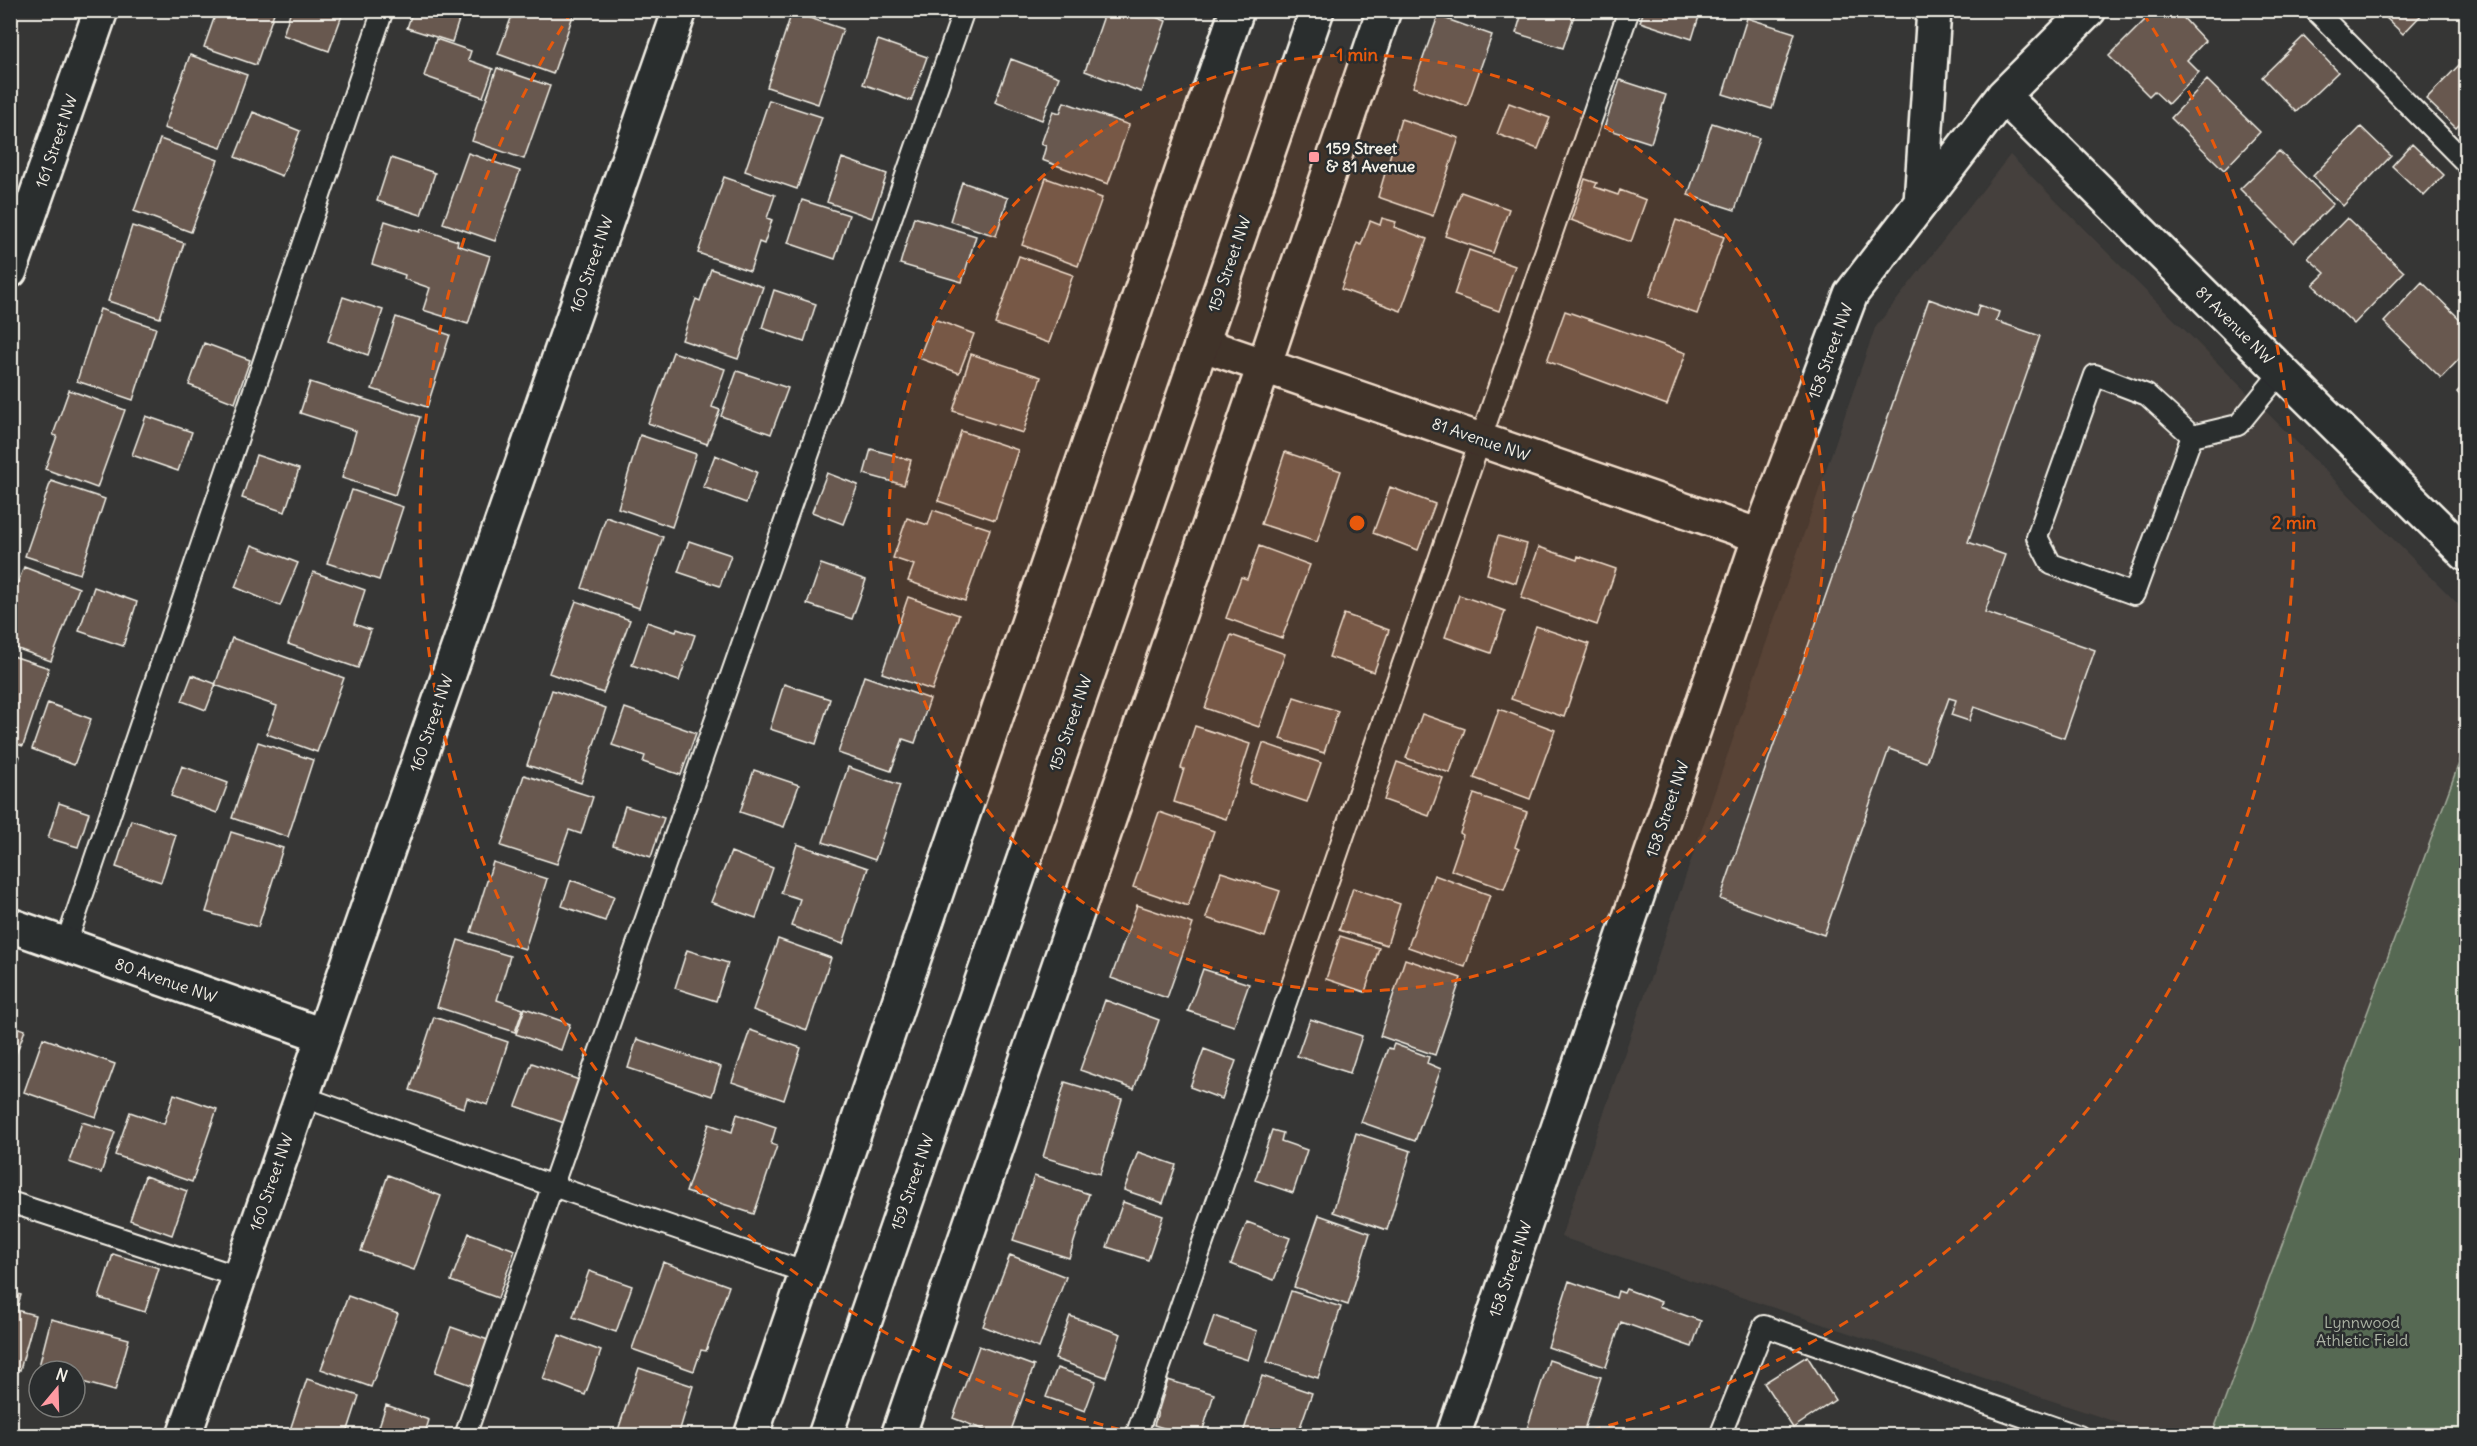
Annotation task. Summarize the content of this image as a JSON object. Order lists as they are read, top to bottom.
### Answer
{
  "streets": {
    "street": [
      "161 Street NW",
      "160 Street NW",
      "159 Street NW",
      "81 Avenue NW",
      "158 Street NW",
      "80 Avenue NW"
    ]
  },
  "crossings": [
    ["160 Street NW", "80 Avenue NW"],
    ["159 Street NW", "81 Avenue NW"],
    ["81 Avenue NW", "158 Street NW"]
  ],
  "parks": ["Lynnwood Athletic Field"],
  "places": {
    "transit": ["159 Street & 81 Avenue"]
  },
  "north": "top",
  "rings": ["1 min", "2 min"]
}
